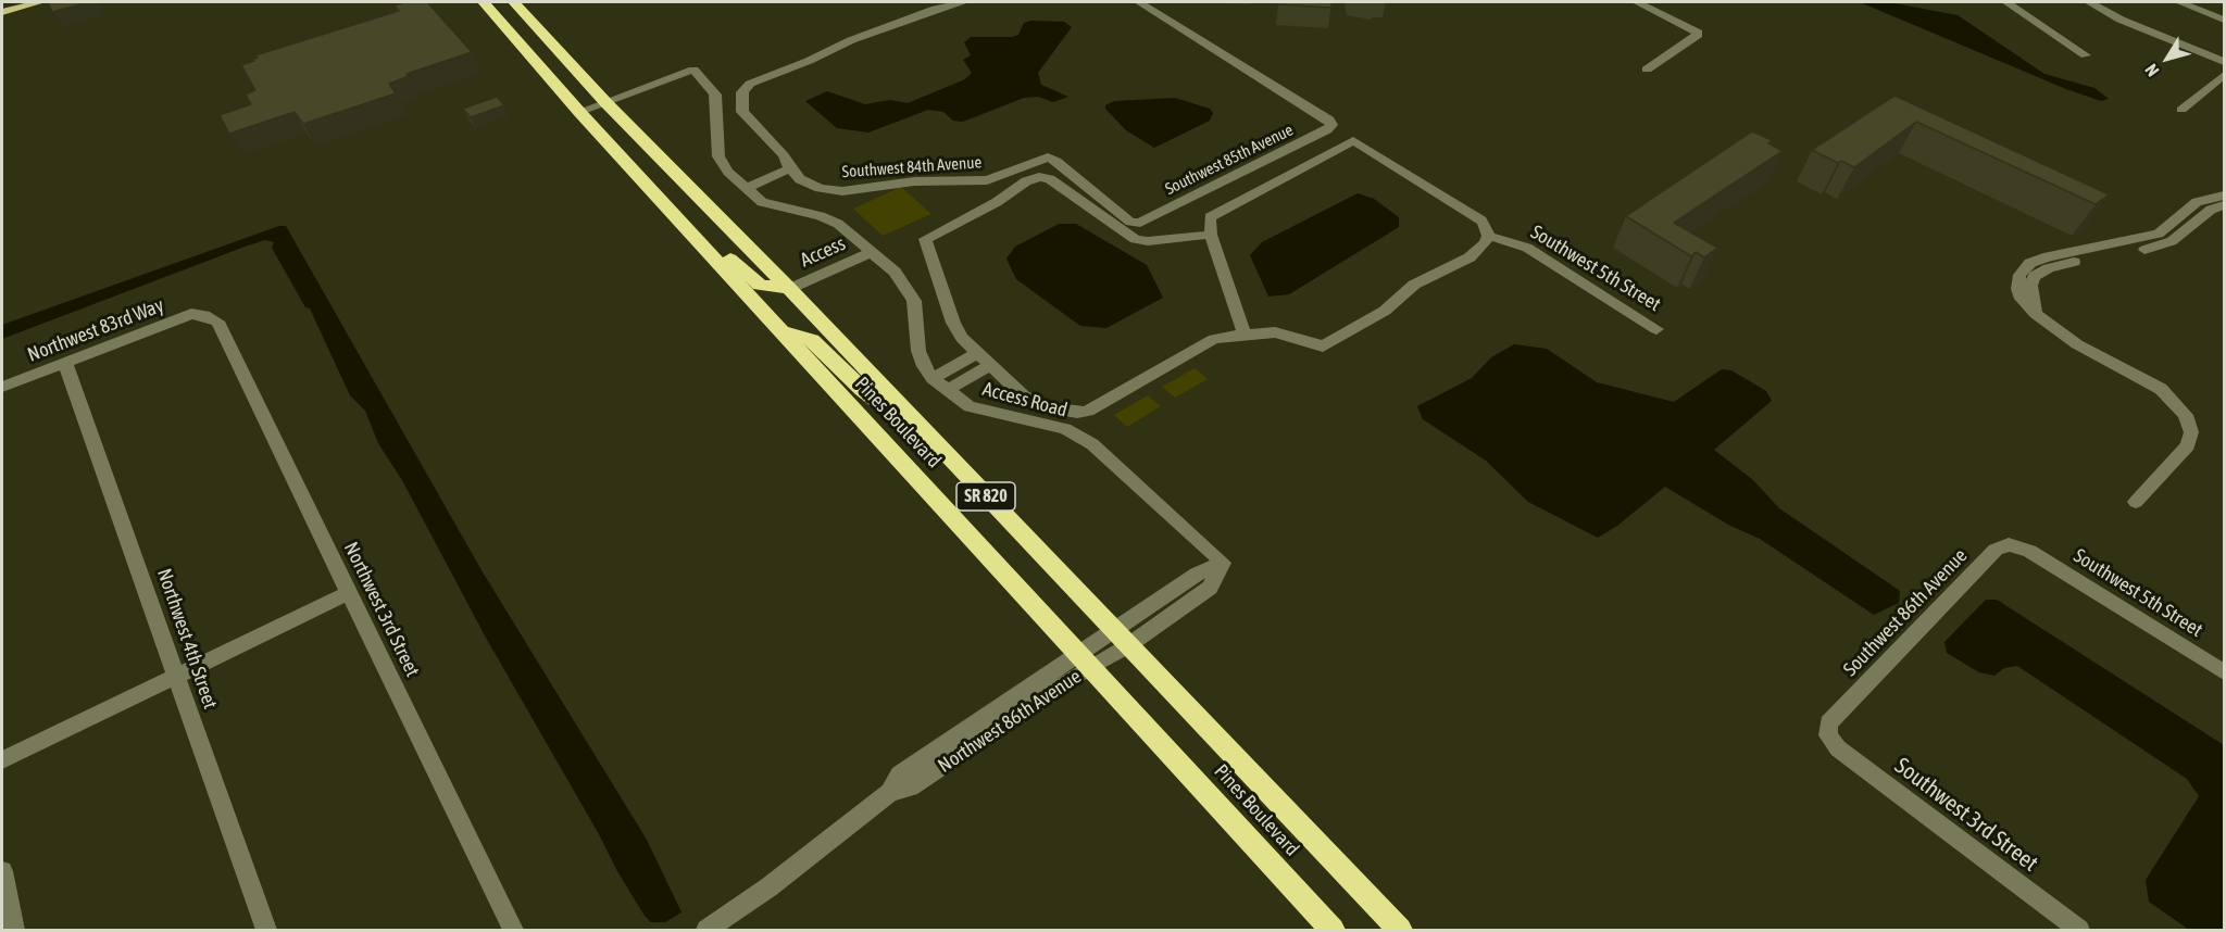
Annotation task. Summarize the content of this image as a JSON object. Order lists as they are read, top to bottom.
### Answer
{
  "streets": {
    "highway": ["Pines Boulevard", "SR 820"],
    "street": [
      "Southwest 85th Avenue",
      "Southwest 84th Avenue",
      "Access",
      "Southwest 5th Street",
      "Northwest 83rd Way",
      "Access Road",
      "Northwest 3rd Street",
      "Southwest 86th Avenue",
      "Northwest 4th Street",
      "Northwest 86th Avenue",
      "Southwest 3rd Street"
    ]
  },
  "crossings": [
    ["Southwest 85th Avenue", "Southwest 84th Avenue"],
    ["Access", "Access Road"],
    ["Access", "Pines Boulevard"],
    ["Southwest 5th Street", "Southwest 86th Avenue"],
    ["Northwest 83rd Way", "Northwest 3rd Street"],
    ["Northwest 83rd Way", "Northwest 4th Street"],
    ["Access Road", "Pines Boulevard"],
    ["Access Road", "Northwest 86th Avenue"],
    ["Pines Boulevard", "Northwest 86th Avenue"],
    ["Southwest 86th Avenue", "Southwest 3rd Street"]
  ],
  "north": "bottom left"
}
